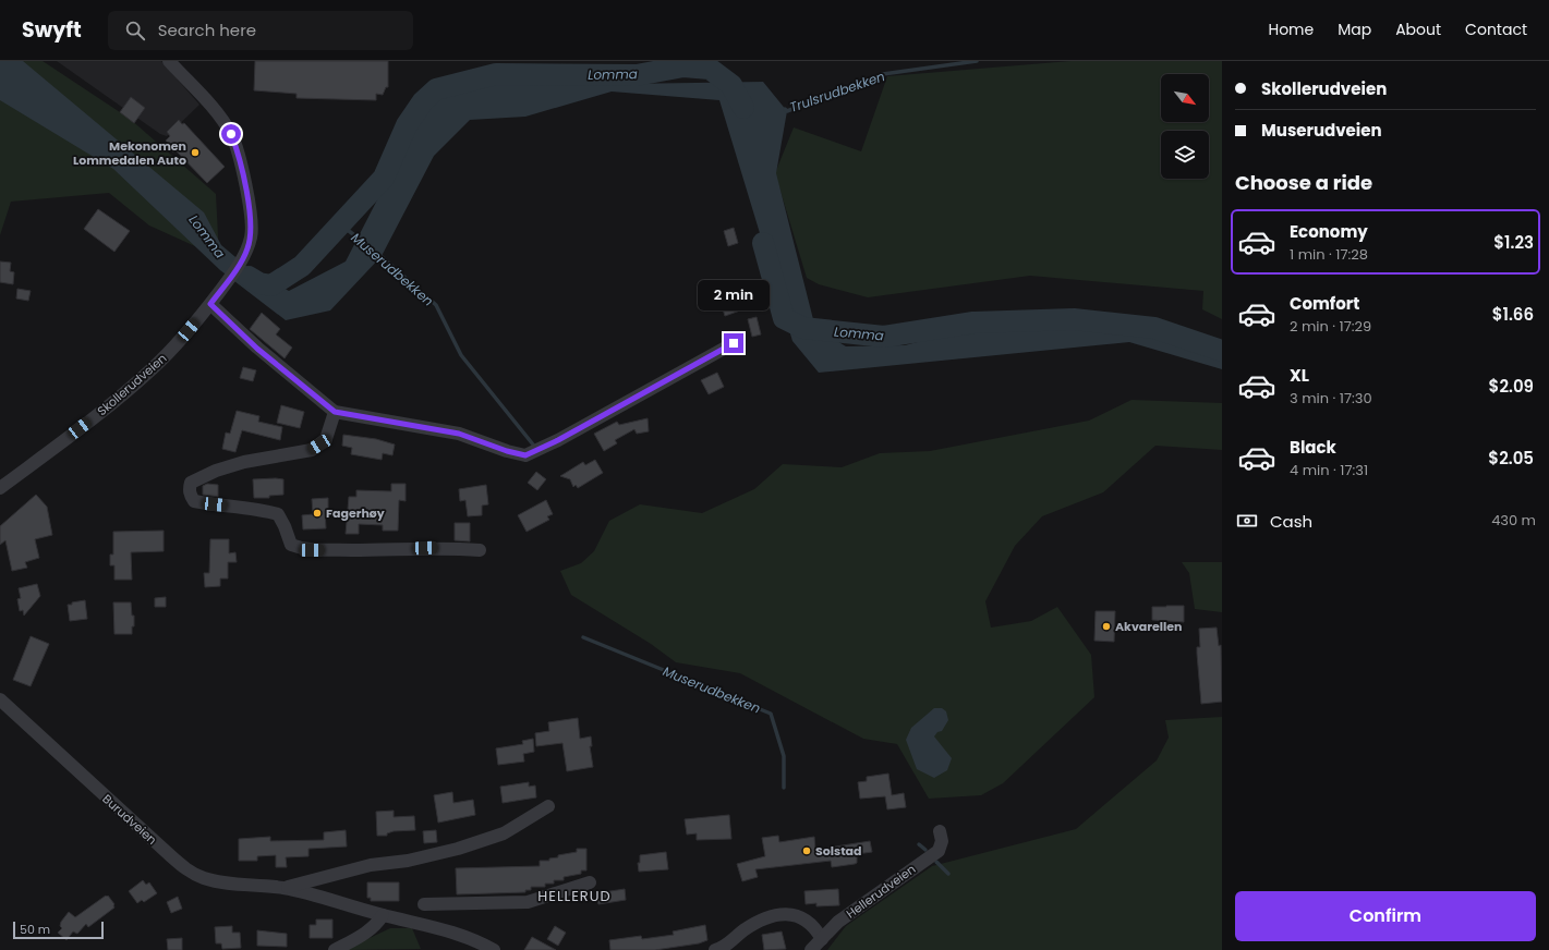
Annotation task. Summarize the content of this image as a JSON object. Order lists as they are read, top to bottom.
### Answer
{
  "streets": {
    "street": ["Skollerudveien", "Burudveien", "Hellerudveien"]
  },
  "districts": ["HELLERUD"],
  "water": ["Lomma", "Trulsrudbekken", "Muserudbekken"],
  "places": [
    "Mekonomen Lommedalen Auto",
    "Fagerhøy",
    "Akvarellen",
    "Solstad"
  ],
  "scale_bar": "50 m",
  "north": "bottom right",
  "page": {
    "header": "Swyft",
    "search": "Search here",
    "nav": [
      "Home",
      "Map",
      "About",
      "Contact"
    ],
    "banner": ["Skollerudveien", "Muserudveien"],
    "heading": "Choose a ride",
    "list": [
      {
        "name": "Economy",
        "note": "1 min · 17:28",
        "value": "$1.23"
      },
      {
        "name": "Comfort",
        "note": "2 min · 17:29",
        "value": "$1.66"
      },
      {
        "name": "XL",
        "note": "3 min · 17:30",
        "value": "$2.09"
      },
      {
        "name": "Black",
        "note": "4 min · 17:31",
        "value": "$2.05"
      }
    ],
    "bubble": "2 min",
    "pay": ["Cash", "430 m"],
    "buttons": "Confirm",
    "scale": "50 m"
  }
}
